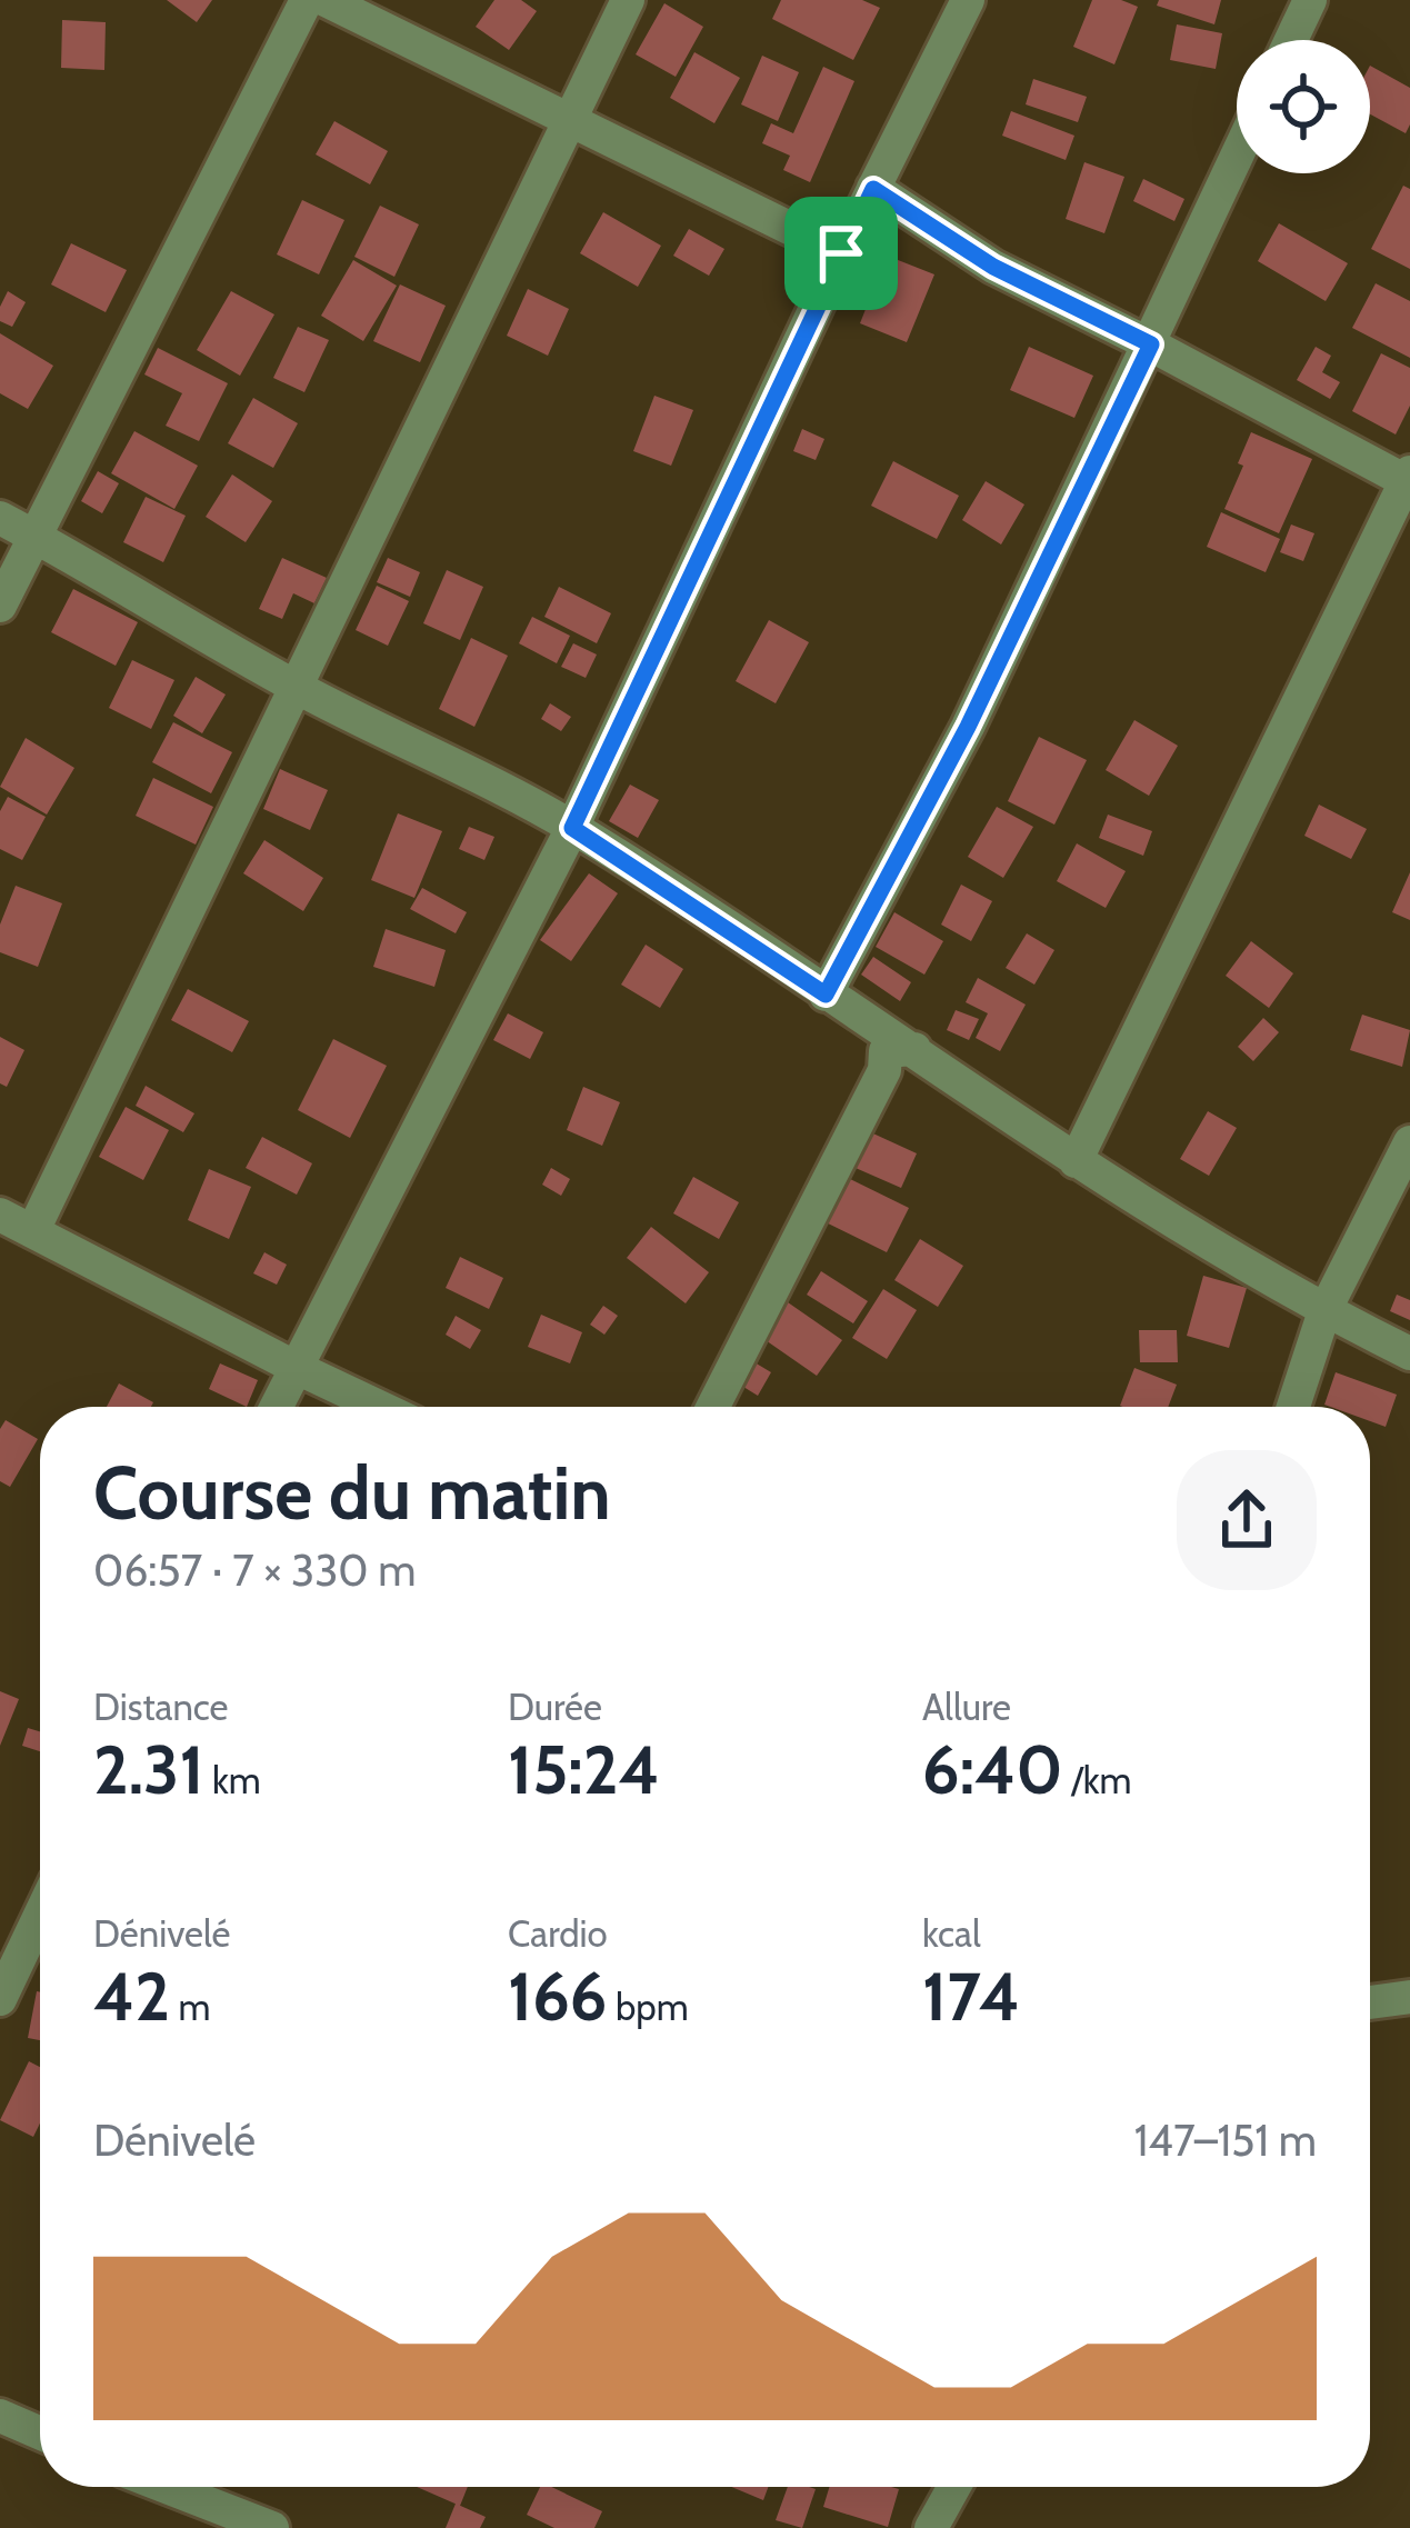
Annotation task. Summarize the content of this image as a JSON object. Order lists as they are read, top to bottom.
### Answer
{
  "page": {
    "heading": ["Course du matin", "06:57 · 7 × 330 m"],
    "stats": [
      ["Distance", "2.31 km"],
      ["Durée", "15:24"],
      ["Allure", "6:40 /km"],
      ["Dénivelé", "42 m"],
      ["Cardio", "166 bpm"],
      ["kcal", "174"]
    ],
    "chart": ["Dénivelé", "147–151 m"]
  }
}
